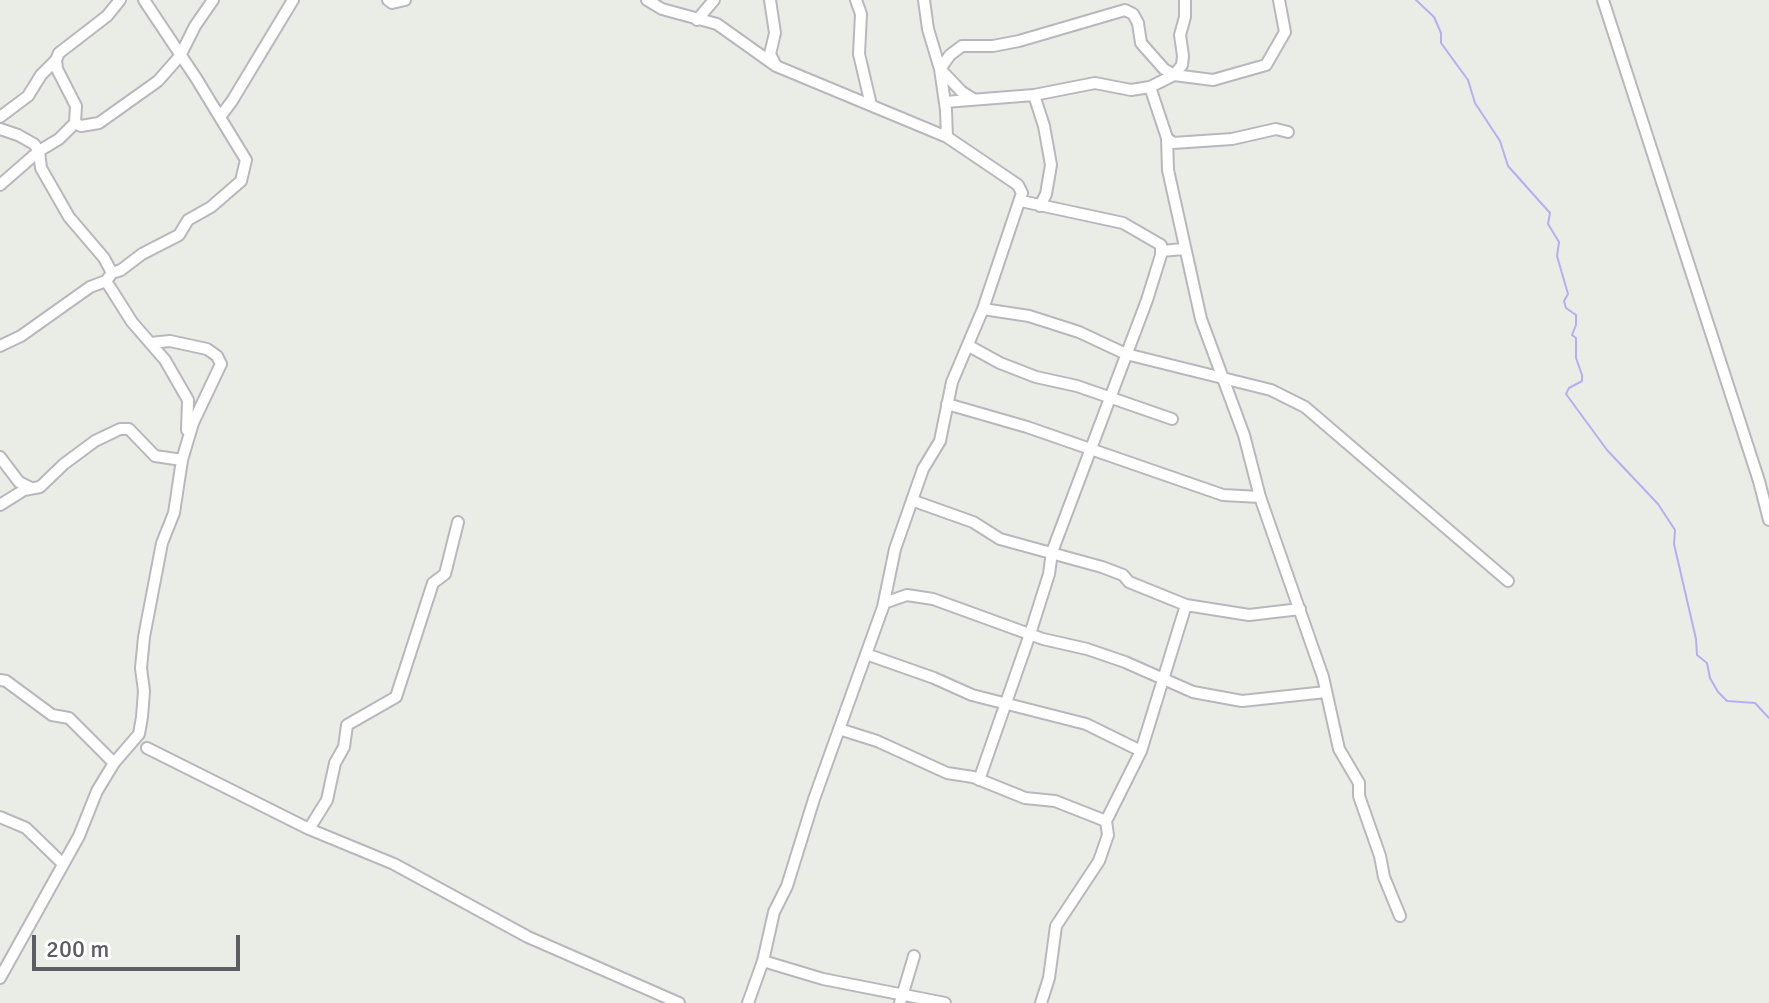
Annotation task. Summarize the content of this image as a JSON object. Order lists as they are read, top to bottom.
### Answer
{
  "scale_bar": "200 m"
}
